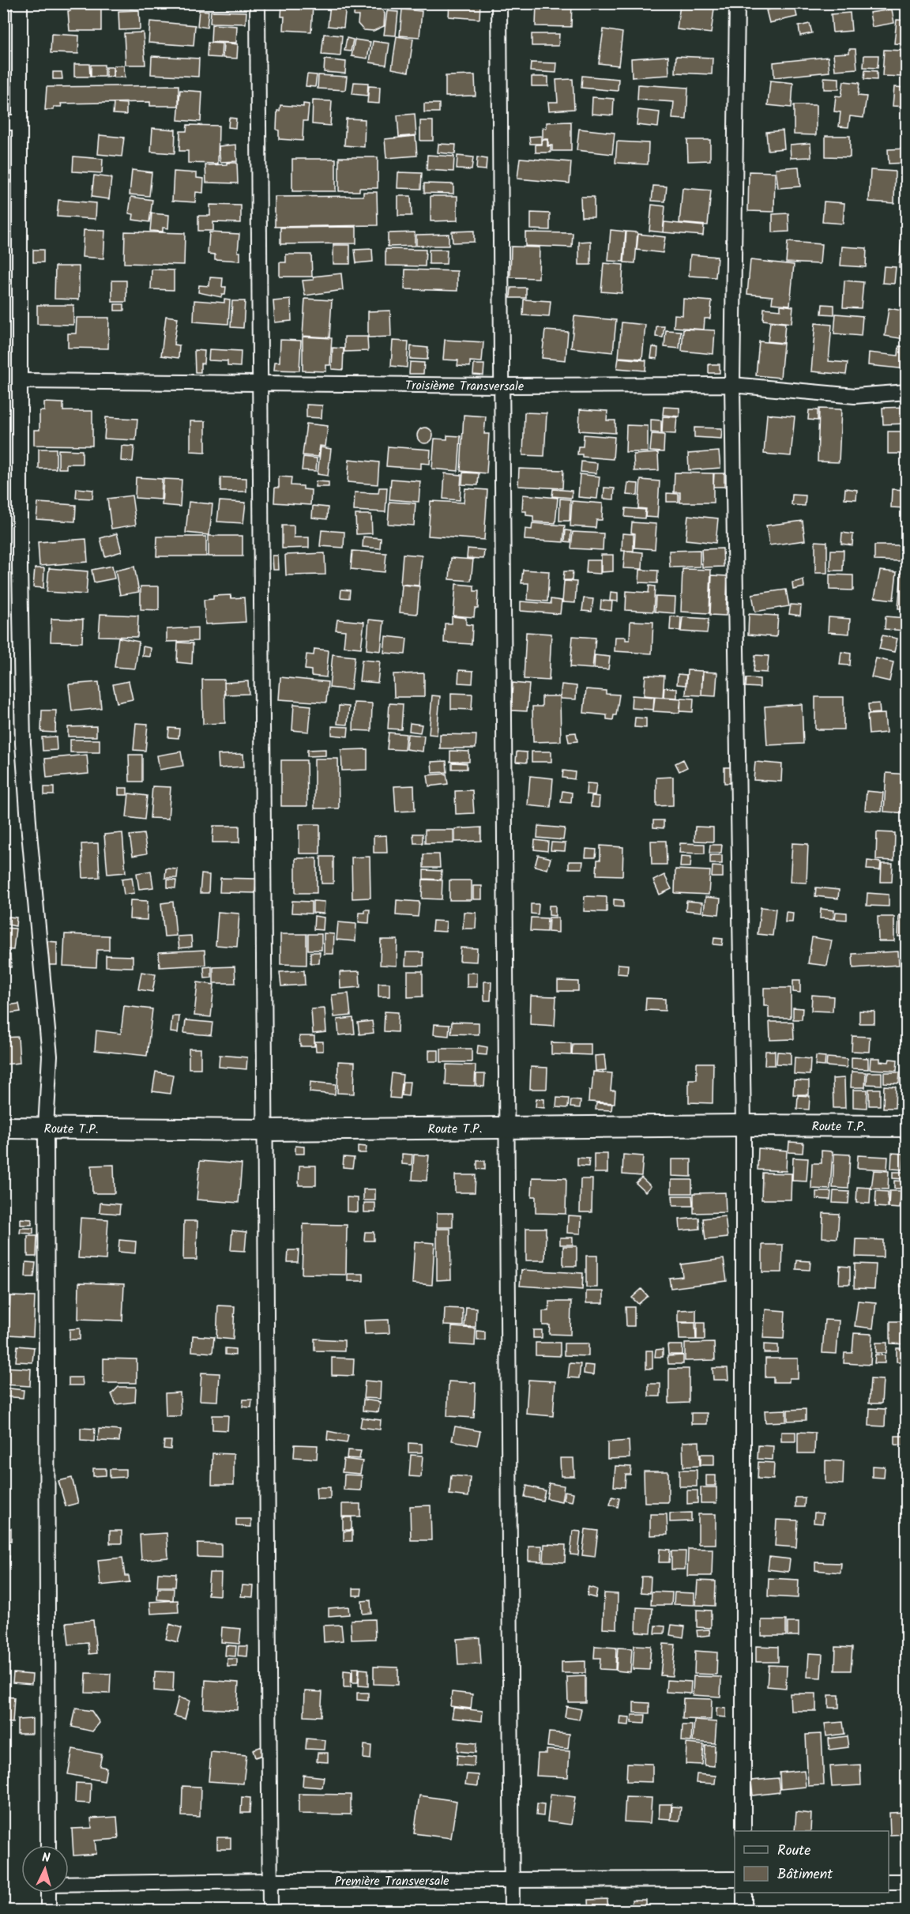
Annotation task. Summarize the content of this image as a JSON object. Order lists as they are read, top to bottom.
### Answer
{
  "streets": {
    "street": ["Troisième Transversale", "Route T.P.", "Première Transversale"]
  },
  "legend": ["Route", "Bâtiment"],
  "north": "top"
}
